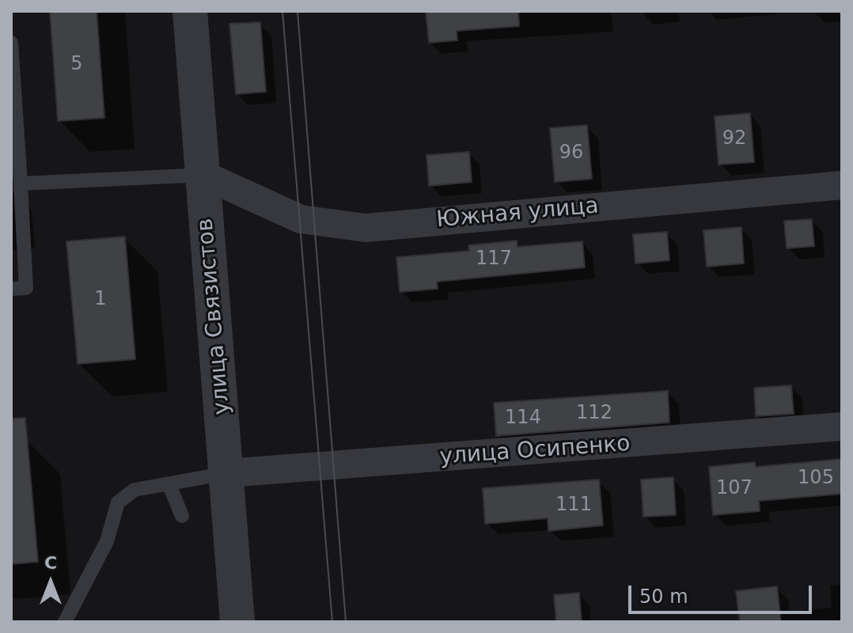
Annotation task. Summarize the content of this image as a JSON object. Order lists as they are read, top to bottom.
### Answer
{
  "streets": {
    "street": ["Южная улица", "улица Связистов", "улица Осипенко"]
  },
  "crossings": [
    ["Южная улица", "улица Связистов"],
    ["улица Связистов", "улица Осипенко"]
  ],
  "house_numbers": [
    "5",
    "92",
    "96",
    "117",
    "1",
    "112",
    "114",
    "105",
    "107",
    "111"
  ],
  "scale_bar": "50 m",
  "north": "top"
}
